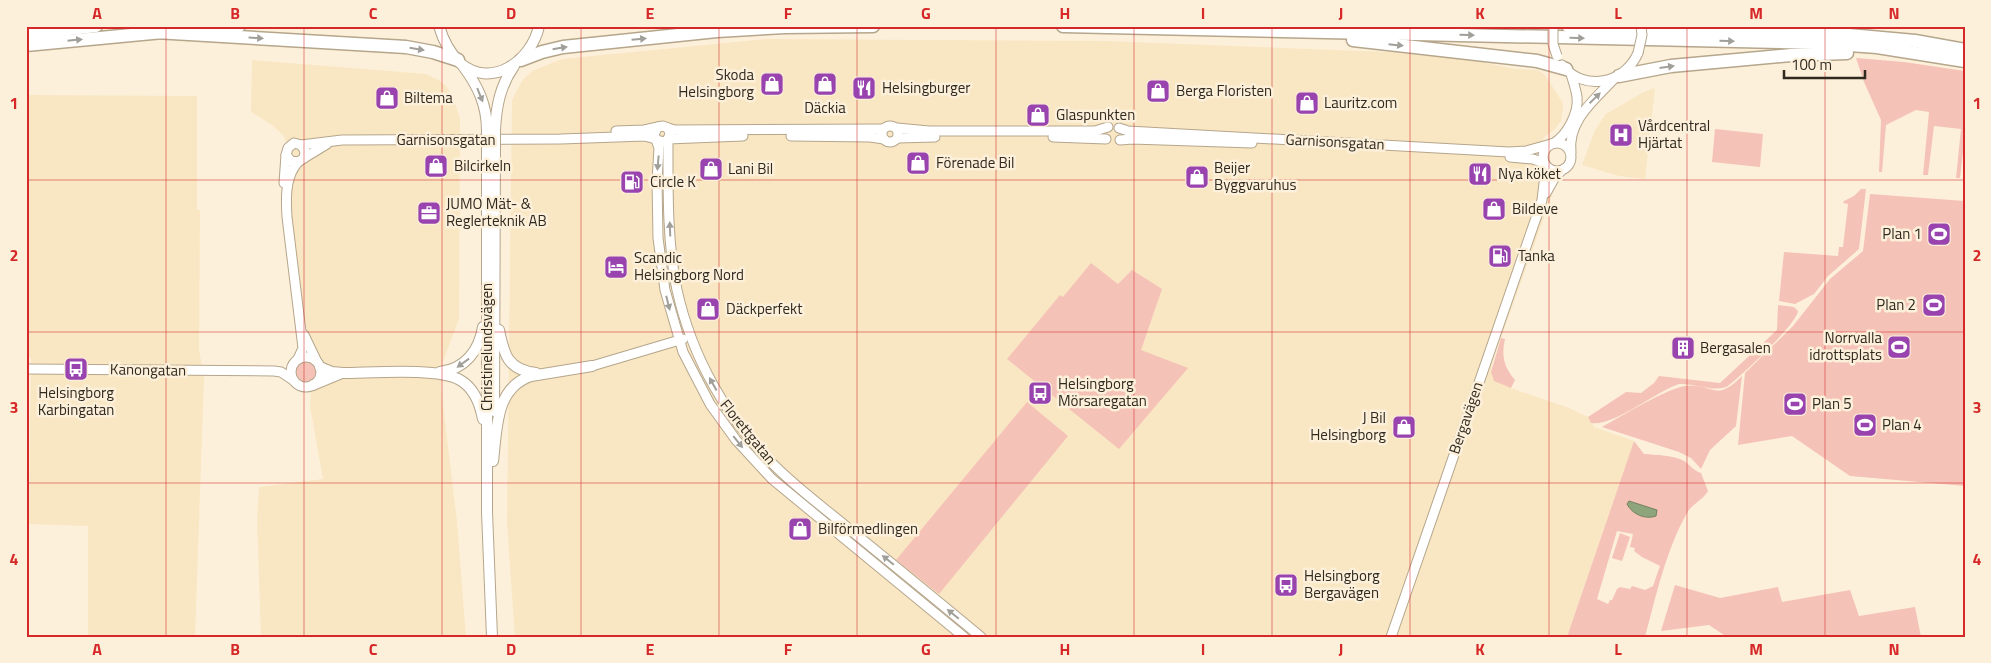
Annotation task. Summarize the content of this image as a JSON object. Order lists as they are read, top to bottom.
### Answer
{
  "streets": {
    "main road": ["Christinelundsvägen"],
    "street": [
      "Garnisonsgatan",
      "Kanongatan",
      "Bergavägen",
      "Florettgatan"
    ]
  },
  "crossings": [
    ["Garnisonsgatan", "Bergavägen"],
    ["Garnisonsgatan", "Florettgatan"]
  ],
  "places": {
    "shop": [
      "Skoda Helsingborg",
      "Däckia",
      "Berga Floristen",
      "Biltema",
      "Lauritz.com",
      "Glaspunkten",
      "Förenade Bil",
      "Bilcirkeln",
      "Lani Bil",
      "Beijer Byggvaruhus",
      "Bildeve",
      "Däckperfekt",
      "J Bil Helsingborg",
      "Bilförmedlingen"
    ],
    "restaurant": ["Helsingburger", "Nya köket"],
    "hospital": ["Vårdcentral Hjärtat"],
    "fuel station": ["Circle K", "Tanka"],
    "office": ["JUMO Mät- & Reglerteknik AB"],
    "sports": [
      "Plan 1",
      "Plan 2",
      "Norrvalla idrottsplats",
      "Plan 5",
      "Plan 4"
    ],
    "hotel": ["Scandic Helsingborg Nord"],
    "building": ["Bergasalen"],
    "bus stop": ["Helsingborg Karbingatan", "Helsingborg Mörsaregatan", "Helsingborg Bergavägen"]
  },
  "scale_bar": "100 m",
  "grid": {
    "columns": [
      "A",
      "B",
      "C",
      "D",
      "E",
      "F",
      "G",
      "H",
      "I",
      "J",
      "K",
      "L",
      "M",
      "N"
    ],
    "rows": [
      "1",
      "2",
      "3",
      "4"
    ]
  }
}
